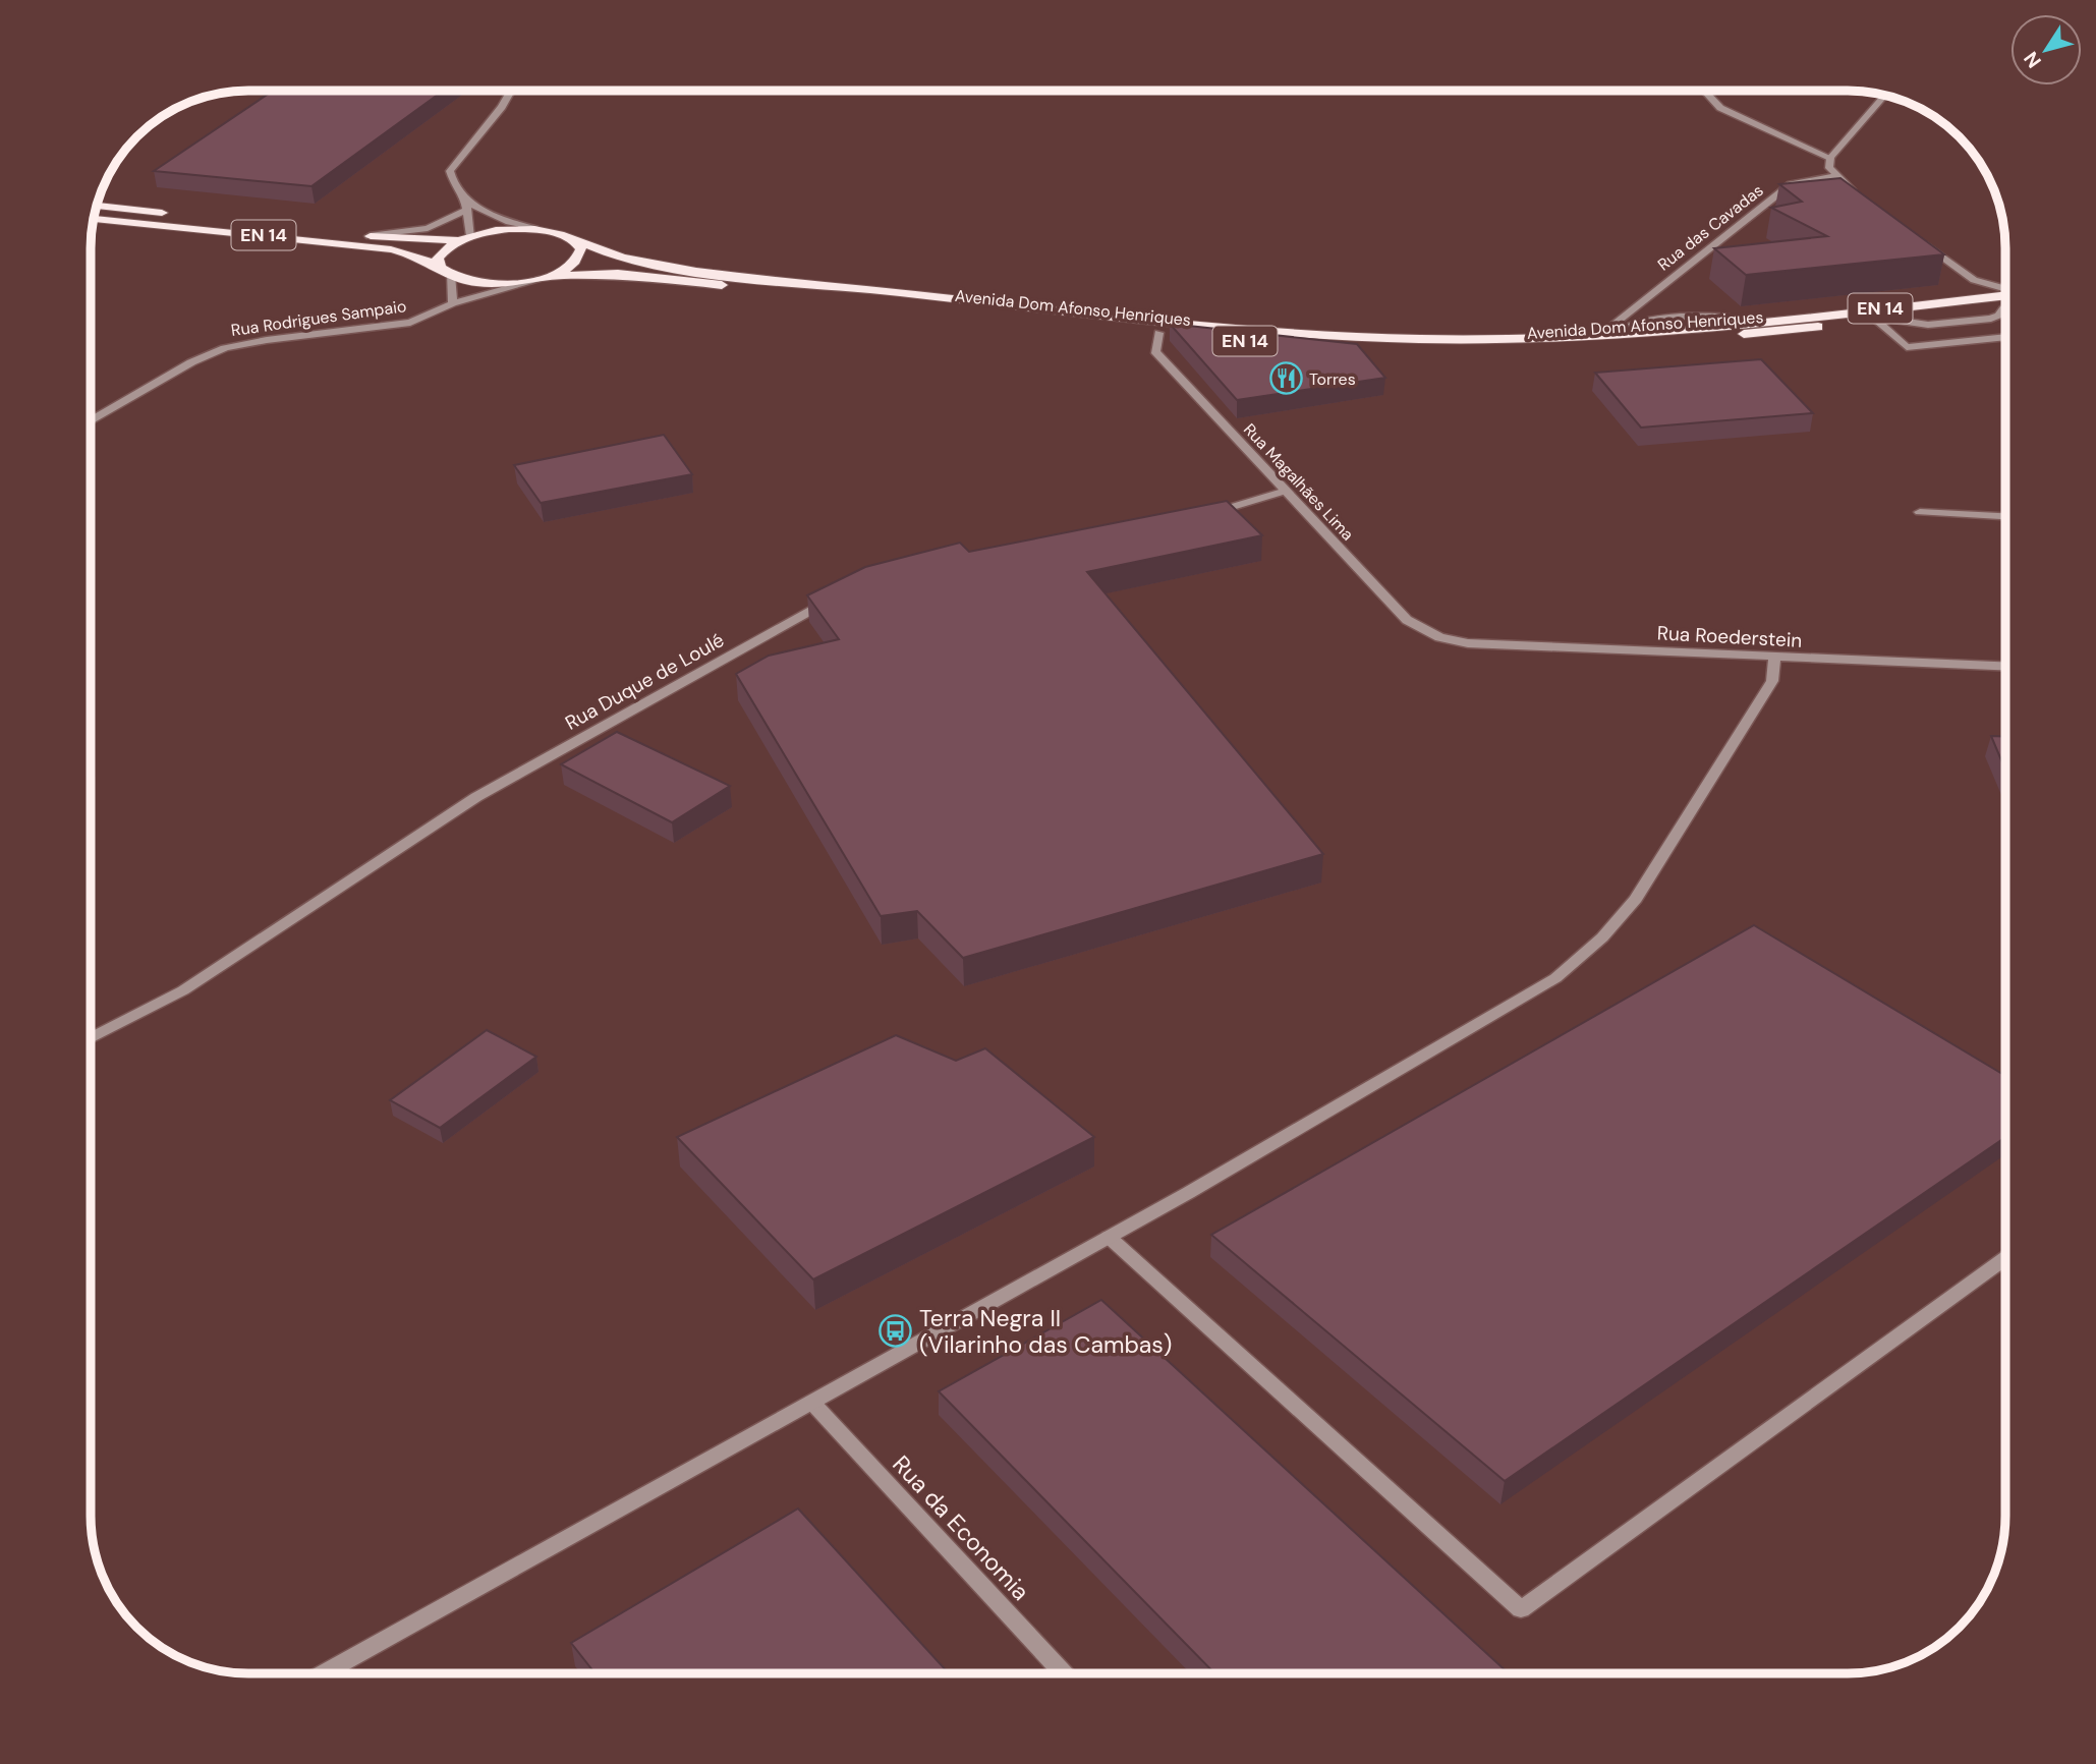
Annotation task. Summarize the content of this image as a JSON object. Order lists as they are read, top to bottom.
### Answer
{
  "streets": {
    "main road": ["EN 14", "Avenida Dom Afonso Henriques"],
    "street": [
      "Rua das Cavadas",
      "Rua Rodrigues Sampaio",
      "Rua Magalhães Lima",
      "Rua Roederstein",
      "Rua Duque de Loulé",
      "Rua da Economia"
    ]
  },
  "crossings": [
    ["Rua das Cavadas", "Avenida Dom Afonso Henriques"],
    ["Avenida Dom Afonso Henriques", "Rua Rodrigues Sampaio"],
    ["Avenida Dom Afonso Henriques", "Rua Magalhães Lima"],
    ["Rua Magalhães Lima", "Rua Roederstein"]
  ],
  "places": {
    "restaurant": ["Torres"],
    "bus stop": ["Terra Negra II (Vilarinho das Cambas)"]
  },
  "north": "bottom left"
}
